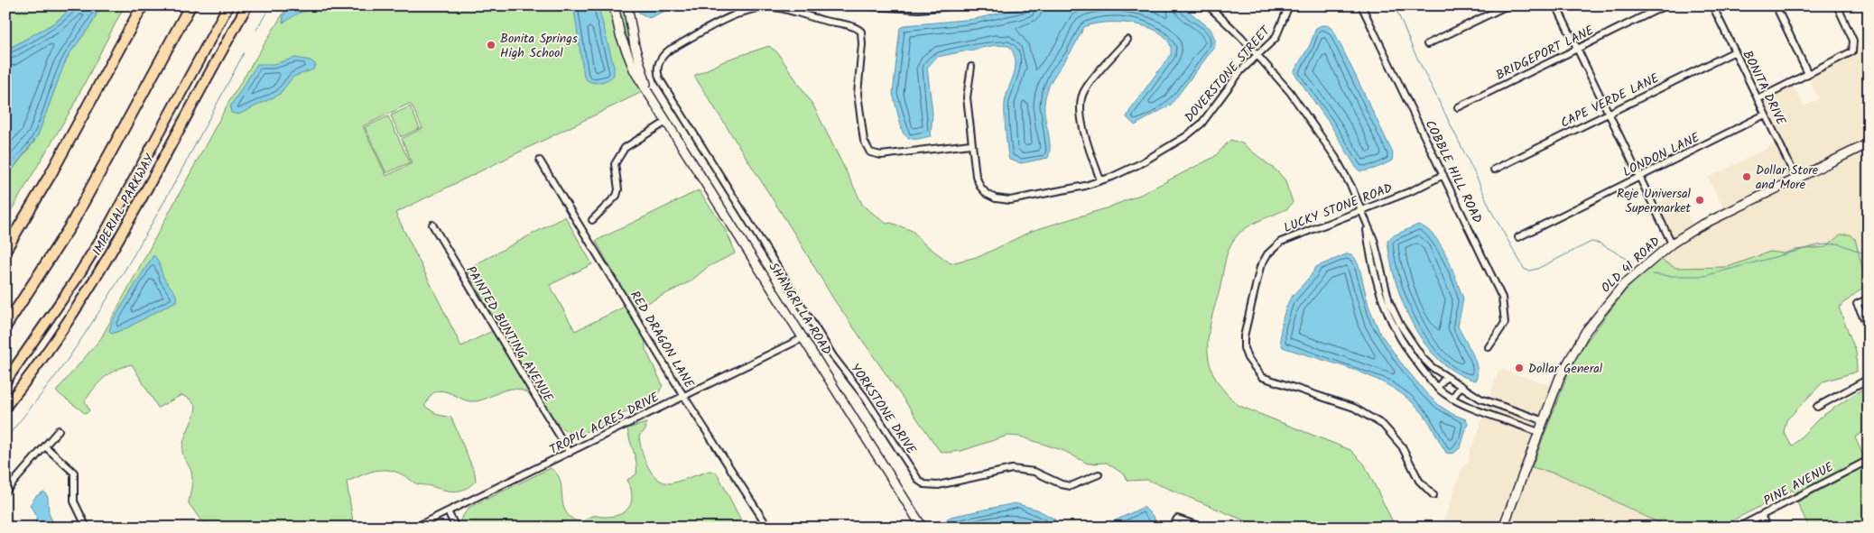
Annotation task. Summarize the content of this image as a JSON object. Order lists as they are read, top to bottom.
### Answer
{
  "streets": {
    "main road": ["IMPERIAL PARKWAY"],
    "street": [
      "BRIDGEPORT LANE",
      "DOVERSTONE STREET",
      "BONITA DRIVE",
      "CAPE VERDE LANE",
      "LONDON LANE",
      "COBBLE HILL ROAD",
      "LUCKY STONE ROAD",
      "OLD 41 ROAD",
      "SHANGRI LA ROAD",
      "PAINTED BUNTING AVENUE",
      "RED DRAGON LANE",
      "YORKSTONE DRIVE",
      "TROPIC ACRES DRIVE",
      "PINE AVENUE"
    ]
  },
  "crossings": [
    ["DOVERSTONE STREET", "YORKSTONE DRIVE"],
    ["BONITA DRIVE", "CAPE VERDE LANE"],
    ["BONITA DRIVE", "LONDON LANE"],
    ["BONITA DRIVE", "OLD 41 ROAD"],
    ["COBBLE HILL ROAD", "LUCKY STONE ROAD"],
    ["SHANGRI LA ROAD", "TROPIC ACRES DRIVE"],
    ["PAINTED BUNTING AVENUE", "TROPIC ACRES DRIVE"],
    ["RED DRAGON LANE", "TROPIC ACRES DRIVE"]
  ],
  "places": [
    "Bonita Springs High School",
    "Dollar Store and More",
    "Reje Universal Supermarket",
    "Dollar General"
  ]
}
